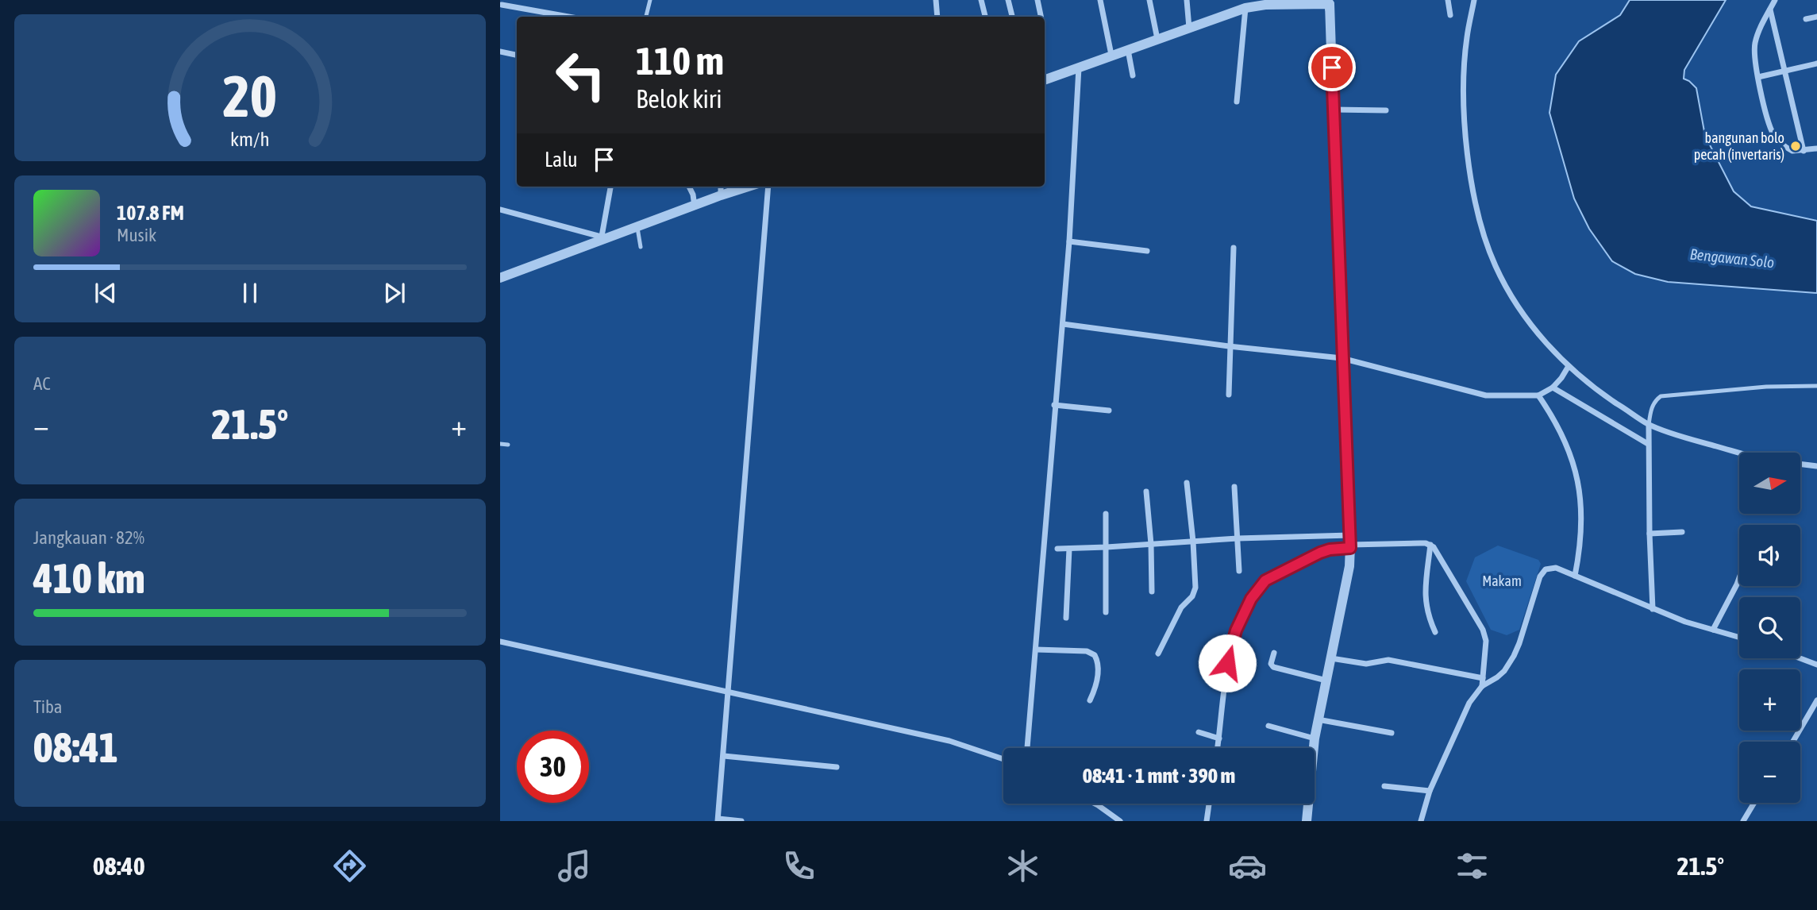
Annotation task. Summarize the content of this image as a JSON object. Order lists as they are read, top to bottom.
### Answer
{
  "water": ["Bengawan Solo"],
  "parks": ["Makam"],
  "places": ["bangunan bolo pecah (invertaris)"],
  "north": "right",
  "page": {
    "turn": ["110 m", "Belok kiri"],
    "then": "Lalu",
    "song": ["107.8 FM", "Musik"],
    "tile": [
      "AC",
      ["Jangkauan · 82%", "410 km"],
      ["Tiba", "08:41"]
    ],
    "heat": ["−", "21.5°", "+"],
    "map_buttons": ["+", "−"],
    "limit": "30",
    "trip": "08:41 · 1 mnt · 390 m",
    "tabs": ["08:40", "21.5°"],
    "gauge": ["20", "km/h"]
  }
}
